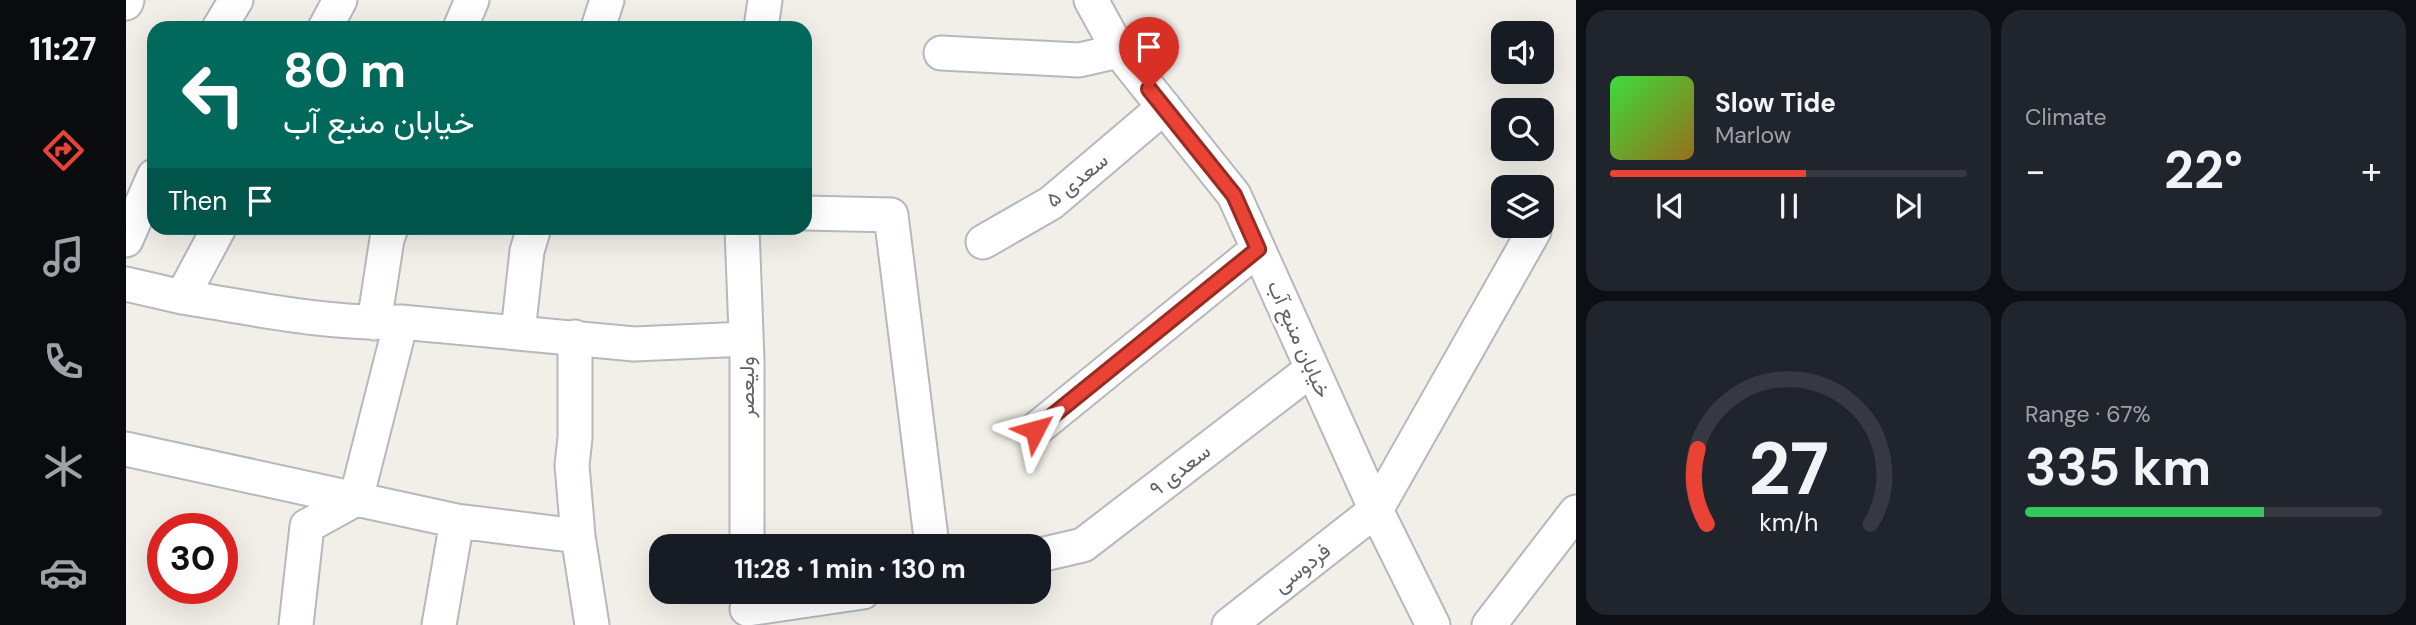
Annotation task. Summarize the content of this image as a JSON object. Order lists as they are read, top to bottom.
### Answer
{
  "streets": {
    "street": [
      "سعدی ۵",
      "خیابان منبع آب",
      "ولیعصر",
      "سعدی ۹",
      "فردوسی"
    ]
  },
  "crossings": [
    ["سعدی ۵", "خیابان منبع آب"],
    ["خیابان منبع آب", "سعدی ۹"],
    ["خیابان منبع آب", "فردوسی"]
  ],
  "page": {
    "tabs": "11:27",
    "tile": [
      "Climate",
      ["Range · 67%", "335 km"]
    ],
    "turn": ["80 m", "خیابان منبع آب"],
    "song": ["Slow Tide", "Marlow"],
    "heat": ["−", "22°", "+"],
    "then": "Then",
    "limit": "30",
    "trip": "11:28 · 1 min · 130 m",
    "gauge": ["27", "km/h"]
  }
}
